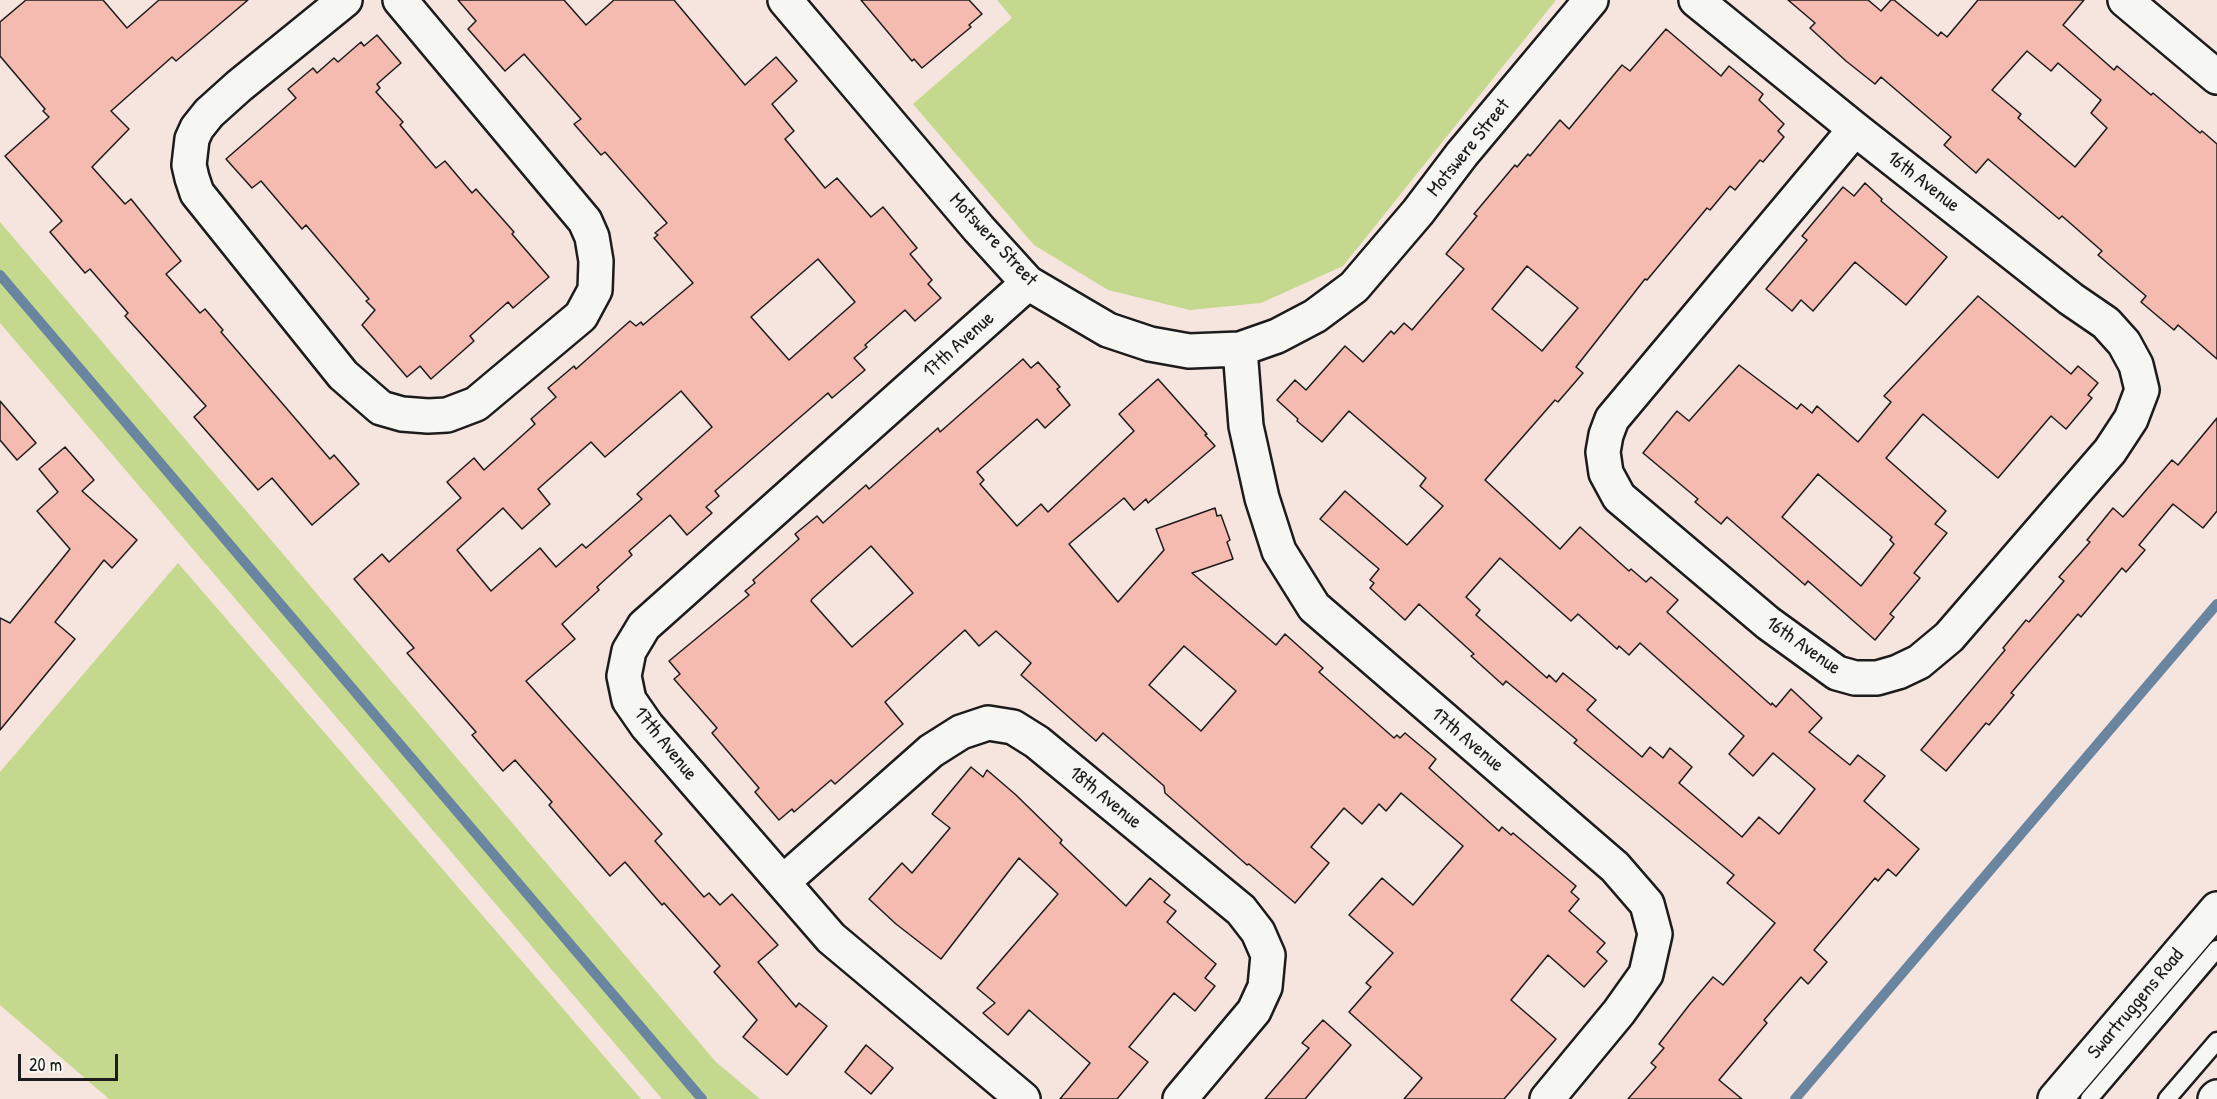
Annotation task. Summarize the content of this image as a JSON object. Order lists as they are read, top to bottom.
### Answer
{
  "streets": {
    "street": [
      "Motswere Street",
      "16th Avenue",
      "17th Avenue",
      "18th Avenue",
      "Swartruggens Road"
    ]
  },
  "crossings": [
    ["Motswere Street", "17th Avenue"],
    ["17th Avenue", "18th Avenue"]
  ],
  "scale_bar": "20 m"
}
